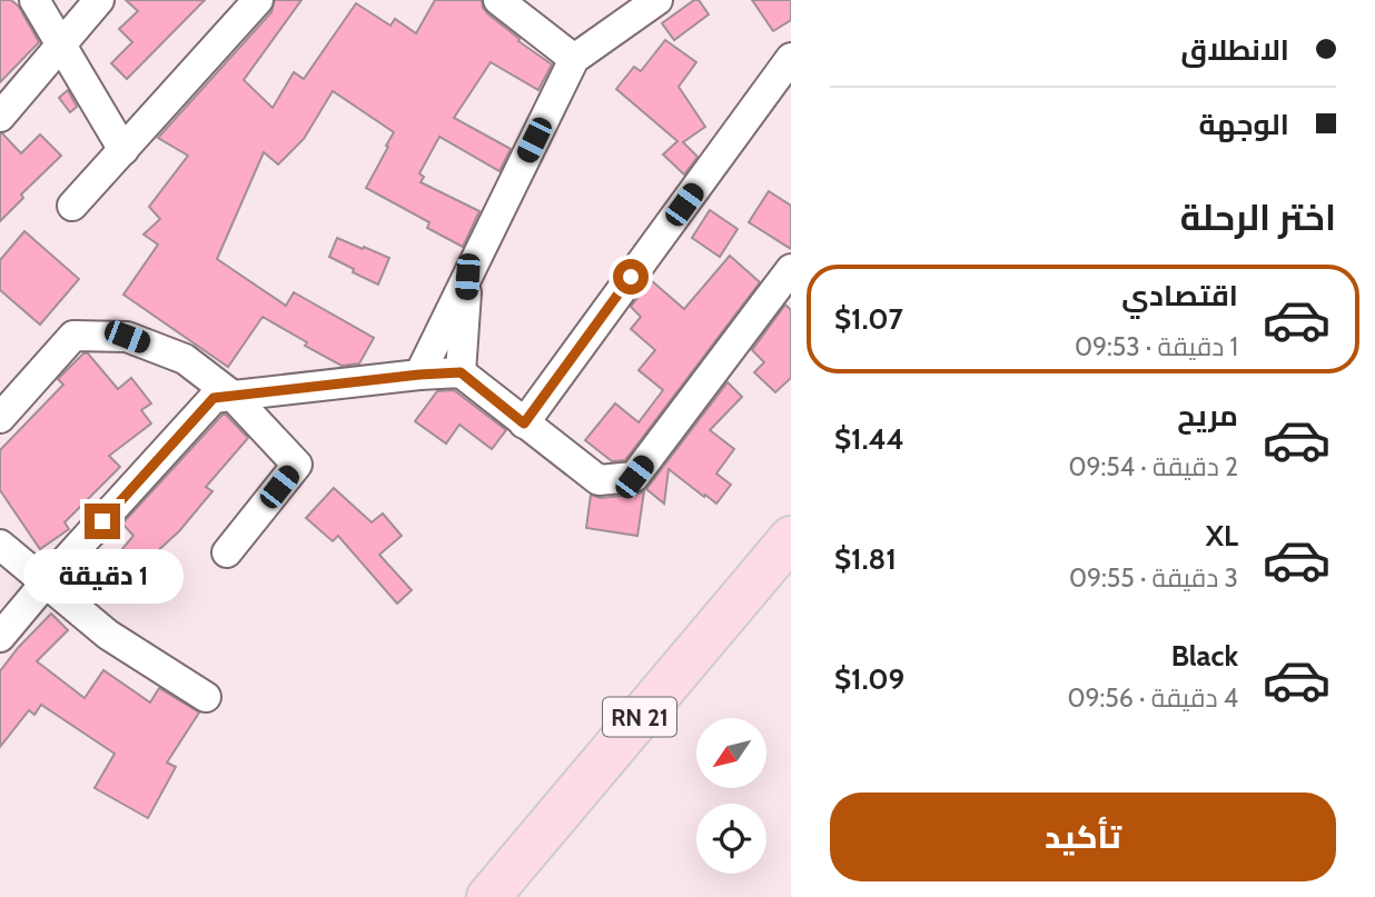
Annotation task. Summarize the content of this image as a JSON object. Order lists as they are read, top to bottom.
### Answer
{
  "streets": {
    "main road": ["RN 21"]
  },
  "north": "bottom left",
  "page": {
    "banner": ["الانطلاق", "الوجهة"],
    "heading": "اختر الرحلة",
    "list": [
      {
        "name": "اقتصادي",
        "note": "1 دقيقة · 09:53",
        "value": "$1.07"
      },
      {
        "name": "مريح",
        "note": "2 دقيقة · 09:54",
        "value": "$1.44"
      },
      {
        "name": "XL",
        "note": "3 دقيقة · 09:55",
        "value": "$1.81"
      },
      {
        "name": "Black",
        "note": "4 دقيقة · 09:56",
        "value": "$1.09"
      }
    ],
    "bubble": "1 دقيقة",
    "buttons": "تأكيد"
  }
}
